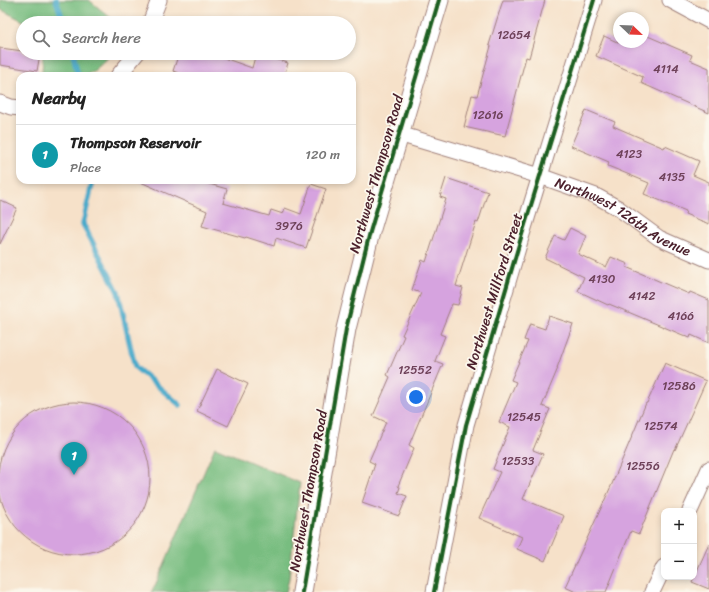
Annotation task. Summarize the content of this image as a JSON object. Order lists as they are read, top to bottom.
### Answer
{
  "streets": {
    "street": ["Northwest Thompson Road", "Northwest 126th Avenue", "Northwest Millford Street"]
  },
  "crossings": [
    ["Northwest Thompson Road", "Northwest 126th Avenue"],
    ["Northwest 126th Avenue", "Northwest Millford Street"]
  ],
  "house_numbers": [
    "12654",
    "4114",
    "12616",
    "4123",
    "4135",
    "3976",
    "4130",
    "4142",
    "4166",
    "12552",
    "12586",
    "12545",
    "12574",
    "12533",
    "12556"
  ],
  "north": "bottom right",
  "page": {
    "search": "Search here",
    "heading": "Nearby",
    "list": [
      {
        "mark": "1",
        "name": "Thompson Reservoir",
        "note": "Place",
        "value": "120 m"
      }
    ],
    "pins": "1",
    "map_buttons": ["+", "−"]
  }
}
